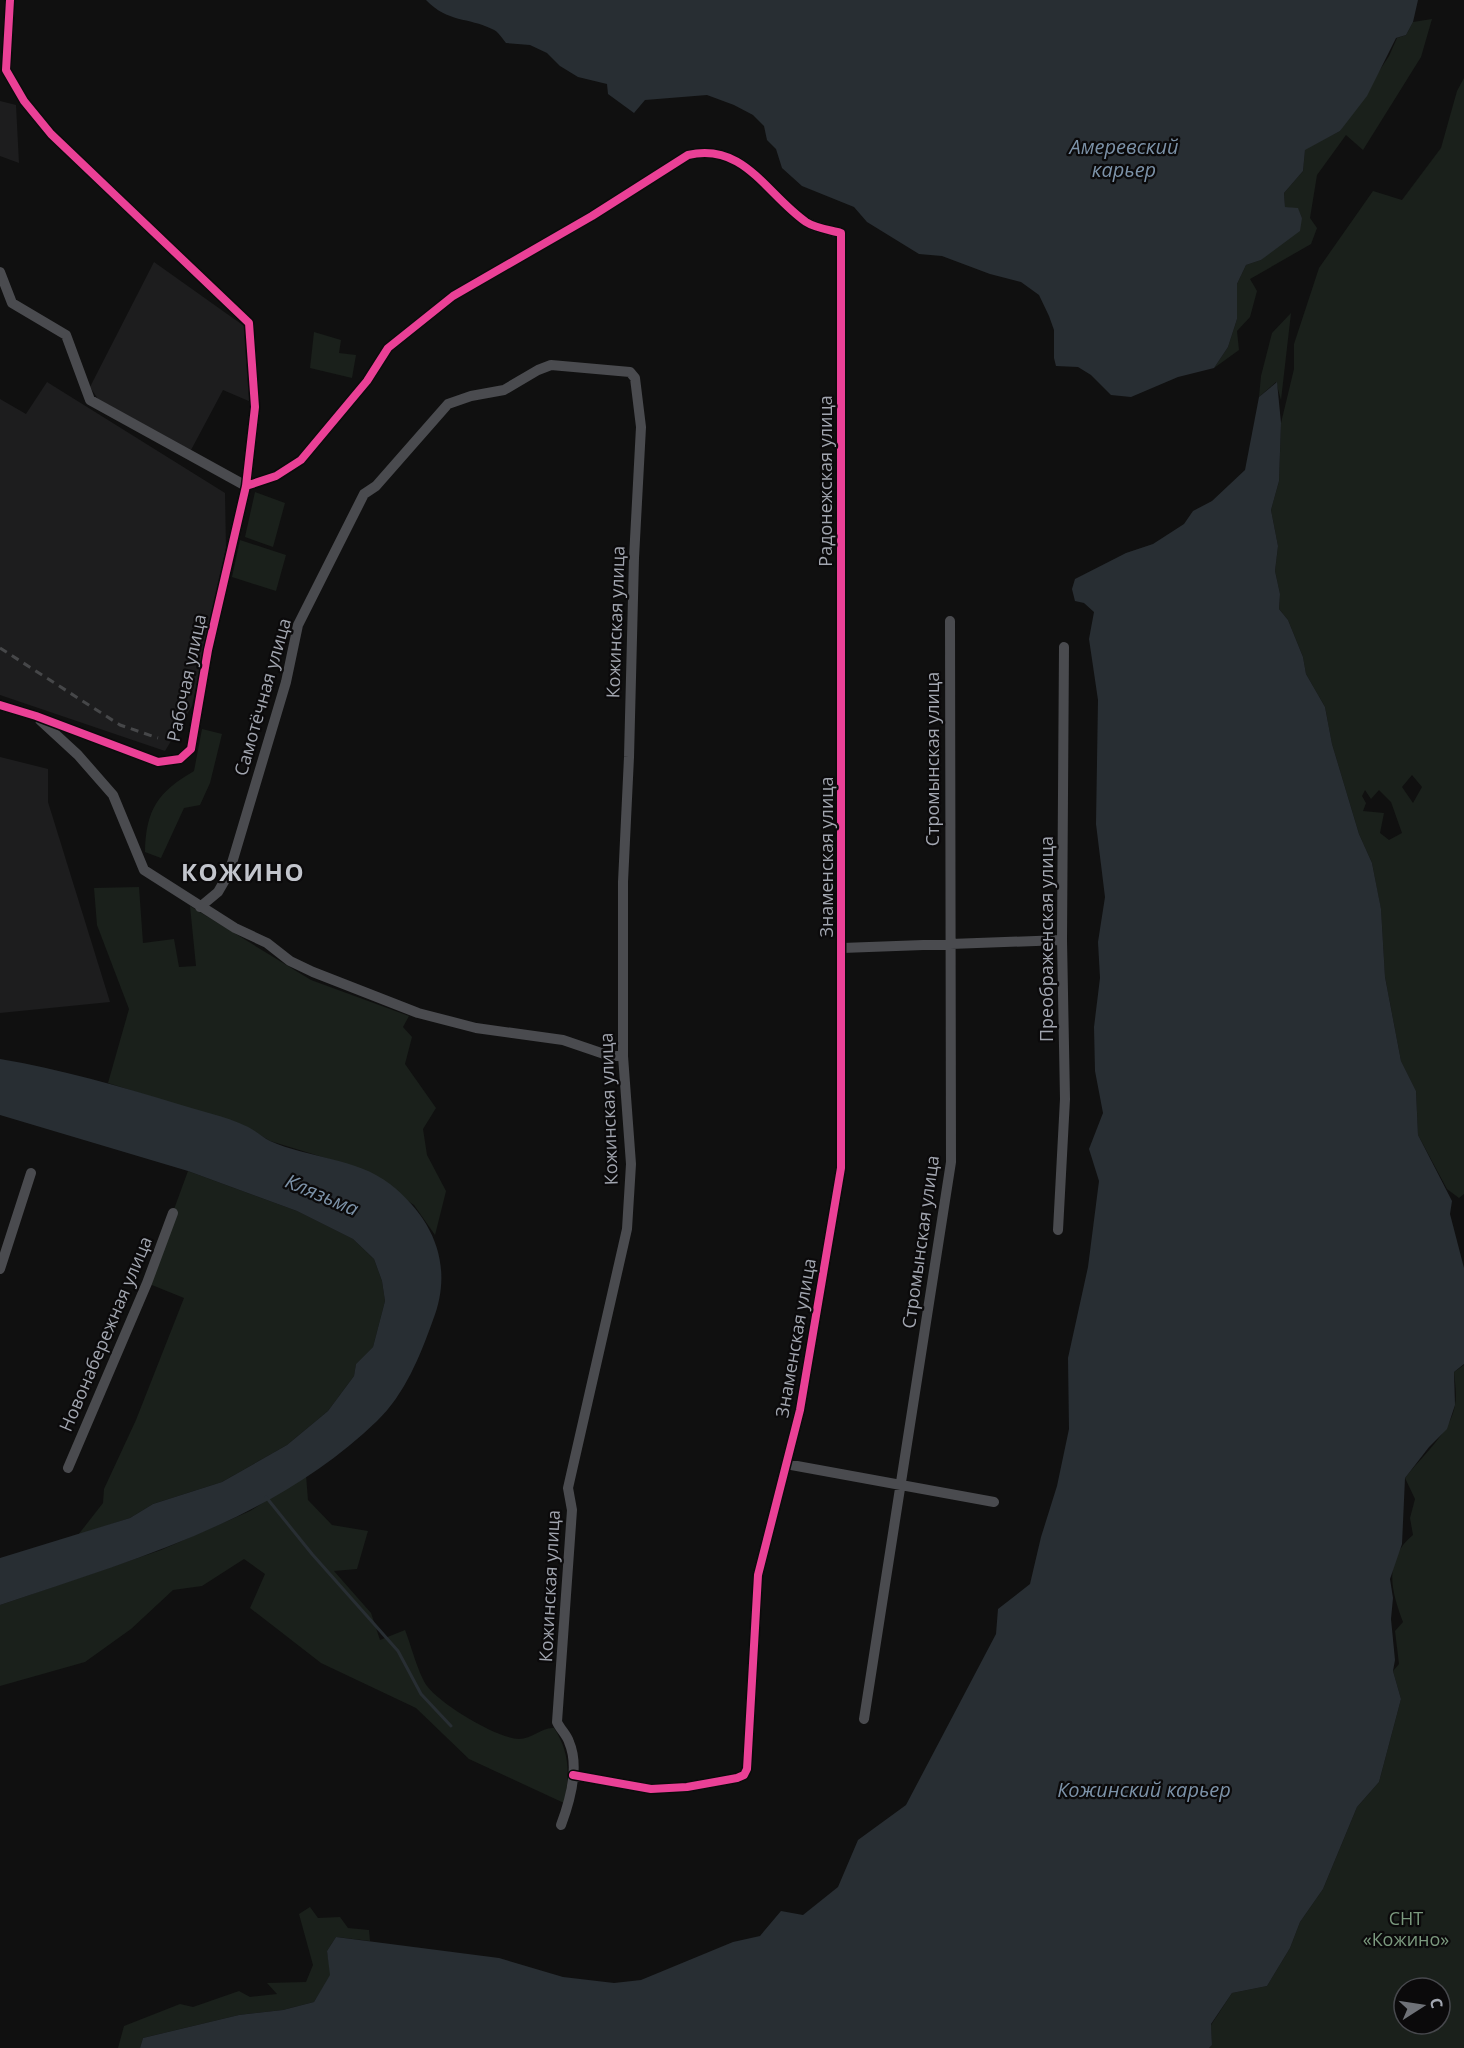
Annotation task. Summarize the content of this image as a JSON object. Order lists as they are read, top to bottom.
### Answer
{
  "streets": {
    "street": [
      "Радонежская улица",
      "Кожинская улица",
      "Рабочая улица",
      "Самотёчная улица",
      "Стромынская улица",
      "Знаменская улица",
      "Преображенская улица",
      "Новонабережная улица"
    ]
  },
  "crossings": [
    ["Радонежская улица", "Рабочая улица"],
    ["Радонежская улица", "Знаменская улица"],
    ["Кожинская улица", "Самотёчная улица"],
    ["Кожинская улица", "Знаменская улица"]
  ],
  "districts": ["КОЖИНО"],
  "water": ["Амеревский карьер", "Клязьма", "Кожинский карьер"],
  "parks": ["СНТ «Кожино»"],
  "north": "right"
}
